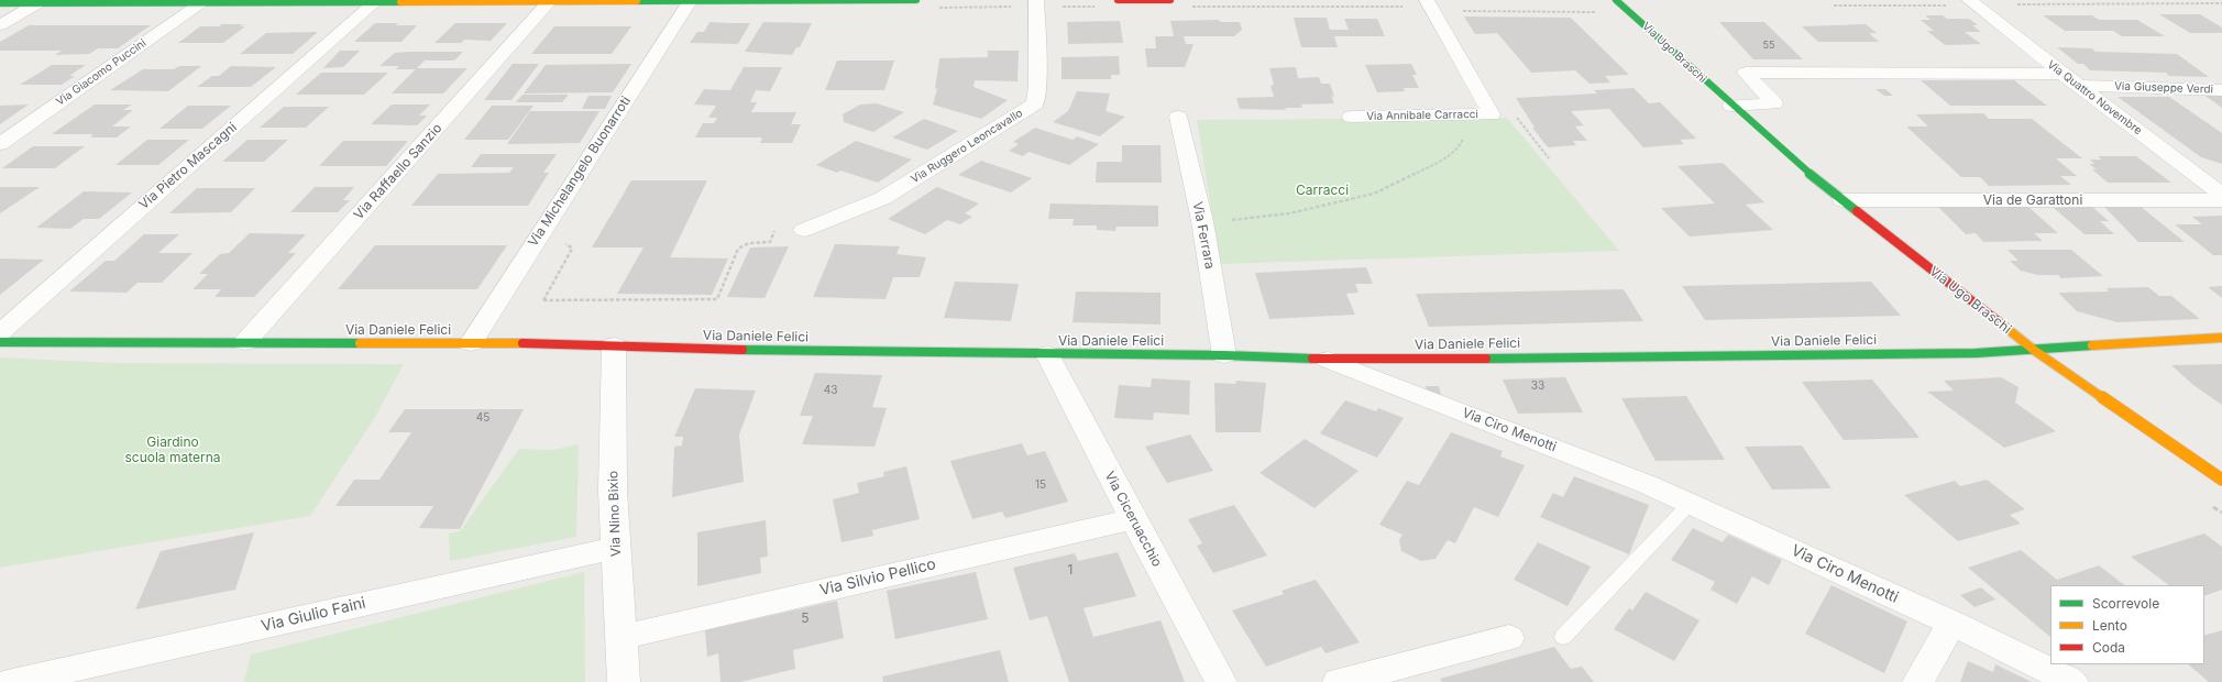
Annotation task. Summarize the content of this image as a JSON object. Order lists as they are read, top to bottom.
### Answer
{
  "streets": {
    "street": [
      "Via Ugo Braschi",
      "Via Giacomo Puccini",
      "Via Giuseppe Verdi",
      "Via Quattro Novembre",
      "Via Annibale Carracci",
      "Via Ruggero Leoncavallo",
      "Via Pietro Mascagni",
      "Via Raffaello Sanzio",
      "Via Michelangelo Buonarroti",
      "Via de Garattoni",
      "Via Ferrara",
      "Via Daniele Felici",
      "Via Ciro Menotti",
      "Via Nino Bixio",
      "Via Ciceruacchio",
      "Via Silvio Pellico",
      "Via Giulio Faini"
    ]
  },
  "crossings": [
    ["Via Ugo Braschi", "Via de Garattoni"],
    ["Via Ugo Braschi", "Via Daniele Felici"],
    ["Via Giuseppe Verdi", "Via Quattro Novembre"],
    ["Via Raffaello Sanzio", "Via Daniele Felici"],
    ["Via Michelangelo Buonarroti", "Via Daniele Felici"],
    ["Via Ferrara", "Via Daniele Felici"],
    ["Via Daniele Felici", "Via Ciro Menotti"],
    ["Via Daniele Felici", "Via Nino Bixio"],
    ["Via Daniele Felici", "Via Ciceruacchio"],
    ["Via Nino Bixio", "Via Silvio Pellico"],
    ["Via Nino Bixio", "Via Giulio Faini"],
    ["Via Ciceruacchio", "Via Silvio Pellico"]
  ],
  "parks": ["Carracci", "Giardino scuola materna"],
  "house_numbers": [
    "55",
    "33",
    "43",
    "45",
    "15",
    "1",
    "5"
  ],
  "legend": ["Scorrevole", "Lento", "Coda"]
}
